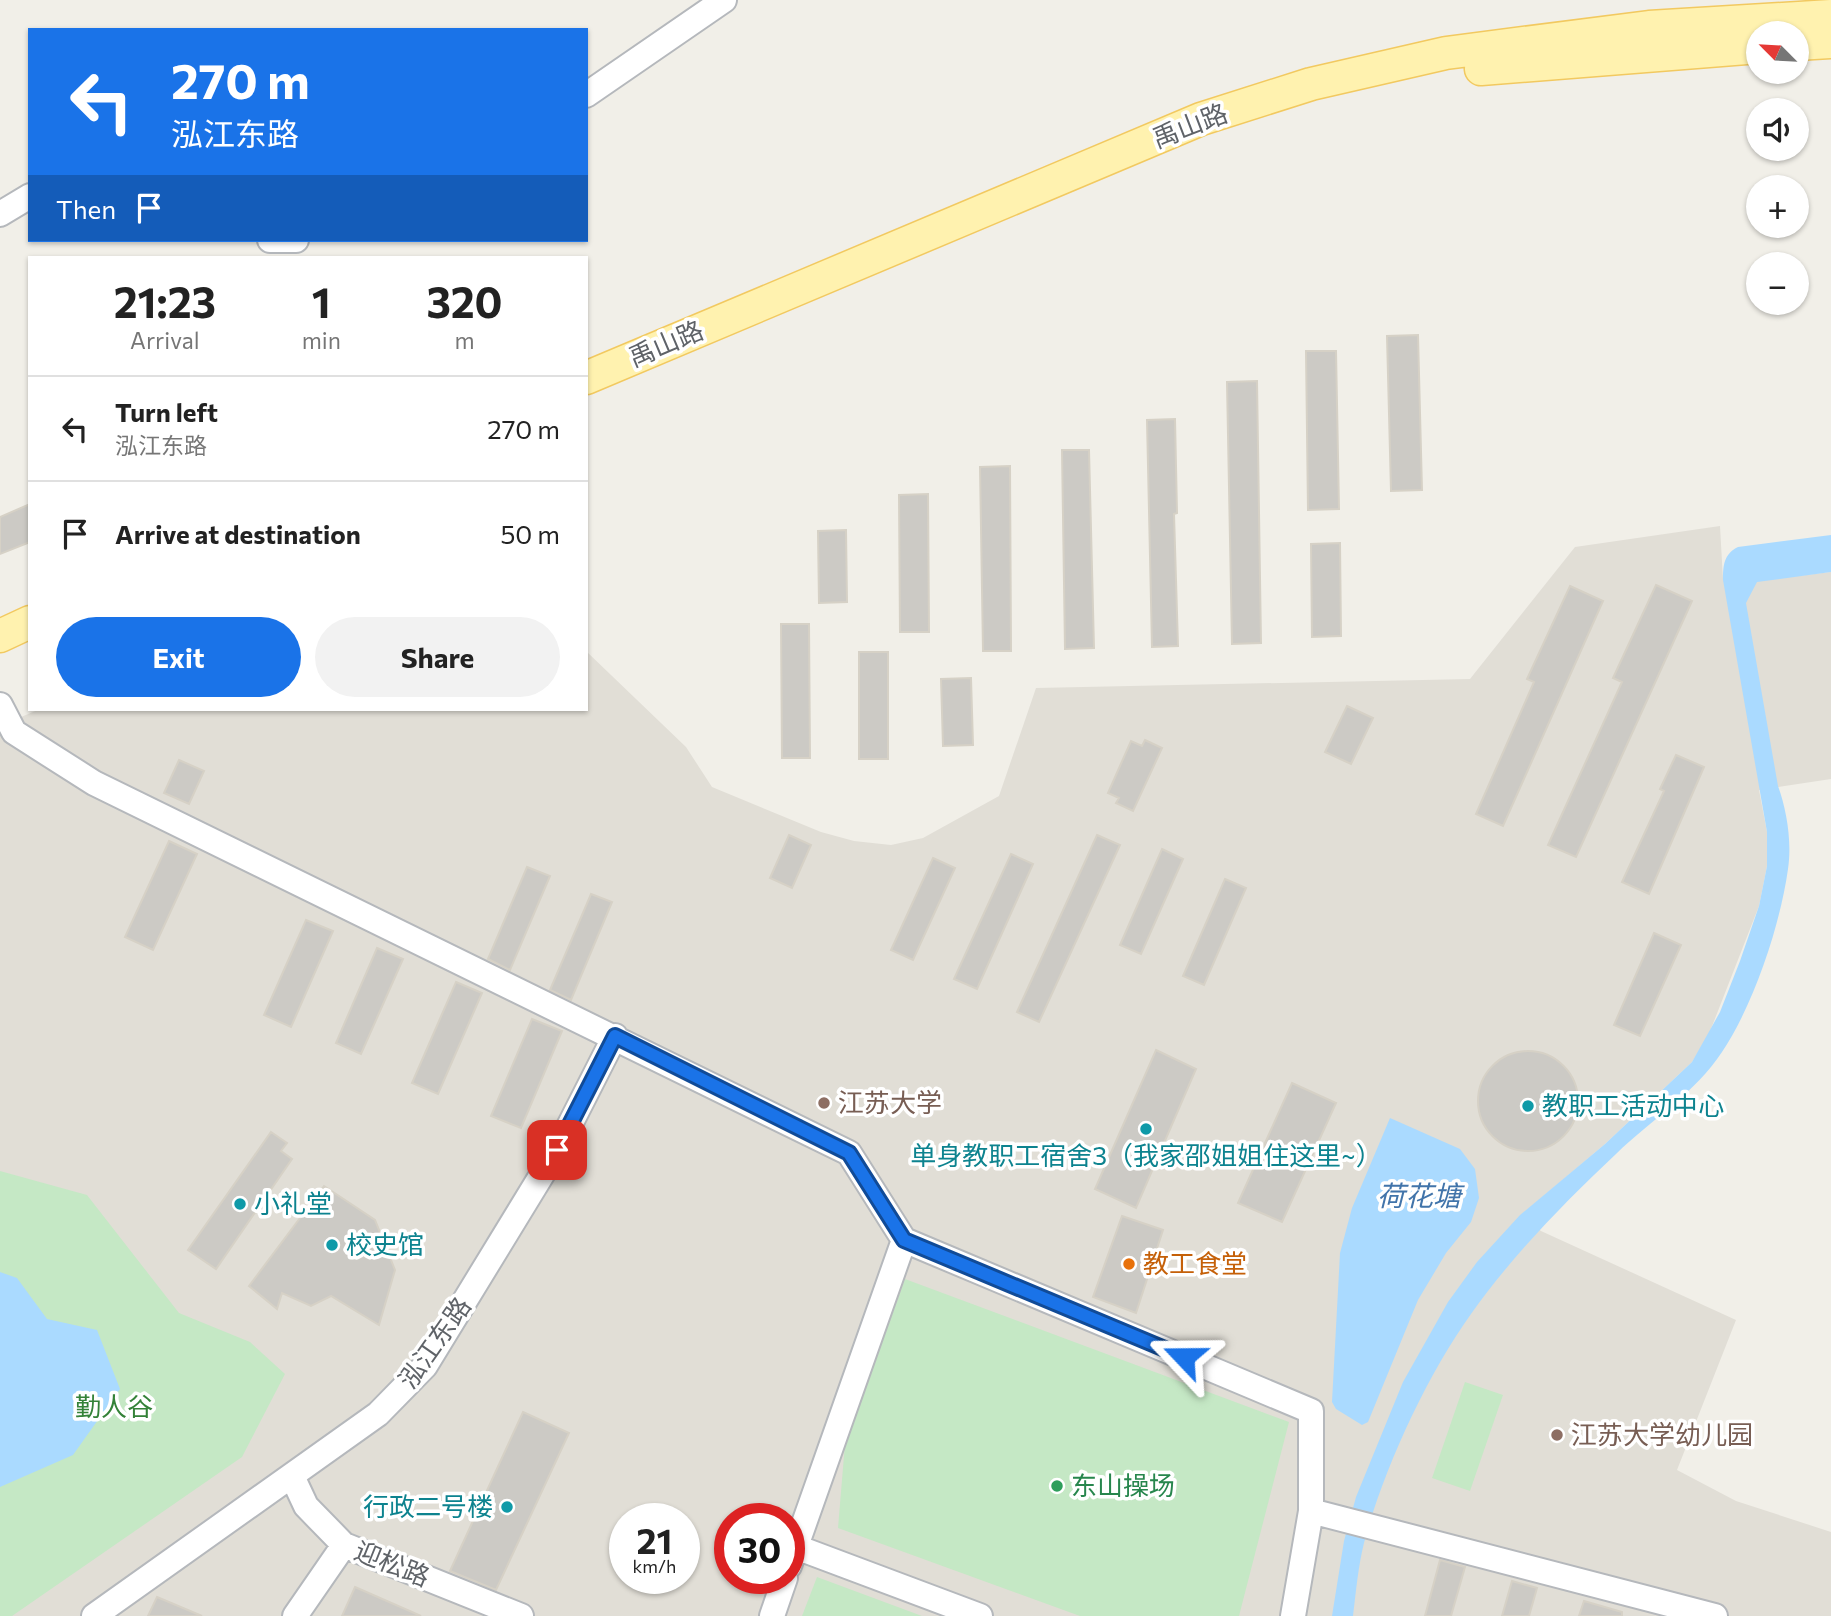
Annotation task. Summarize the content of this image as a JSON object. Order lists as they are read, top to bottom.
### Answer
{
  "streets": {
    "main road": ["禹山路"],
    "street": ["泓江东路", "迎松路"]
  },
  "crossings": [
    ["泓江东路", "迎松路"]
  ],
  "water": ["荷花塘"],
  "parks": ["勤人谷"],
  "places": [
    "江苏大学",
    "教职工活动中心",
    "单身教职工宿舍3（我家邵姐姐住这里~）",
    "小礼堂",
    "校史馆",
    "教工食堂",
    "江苏大学幼儿园",
    "东山操场",
    "行政二号楼"
  ],
  "north": "top left",
  "page": {
    "map_buttons": ["+", "−"],
    "turn": ["270 m", "泓江东路"],
    "then": "Then",
    "eta": [
      "21:23",
      "Arrival",
      "1",
      "min",
      "320",
      "m"
    ],
    "list": [
      {
        "name": "Turn left",
        "note": "泓江东路",
        "value": "270 m"
      },
      {
        "name": "Arrive at destination",
        "value": "50 m"
      }
    ],
    "buttons": ["Exit", "Share"],
    "speed": "21 km/h",
    "limit": "30"
  }
}
